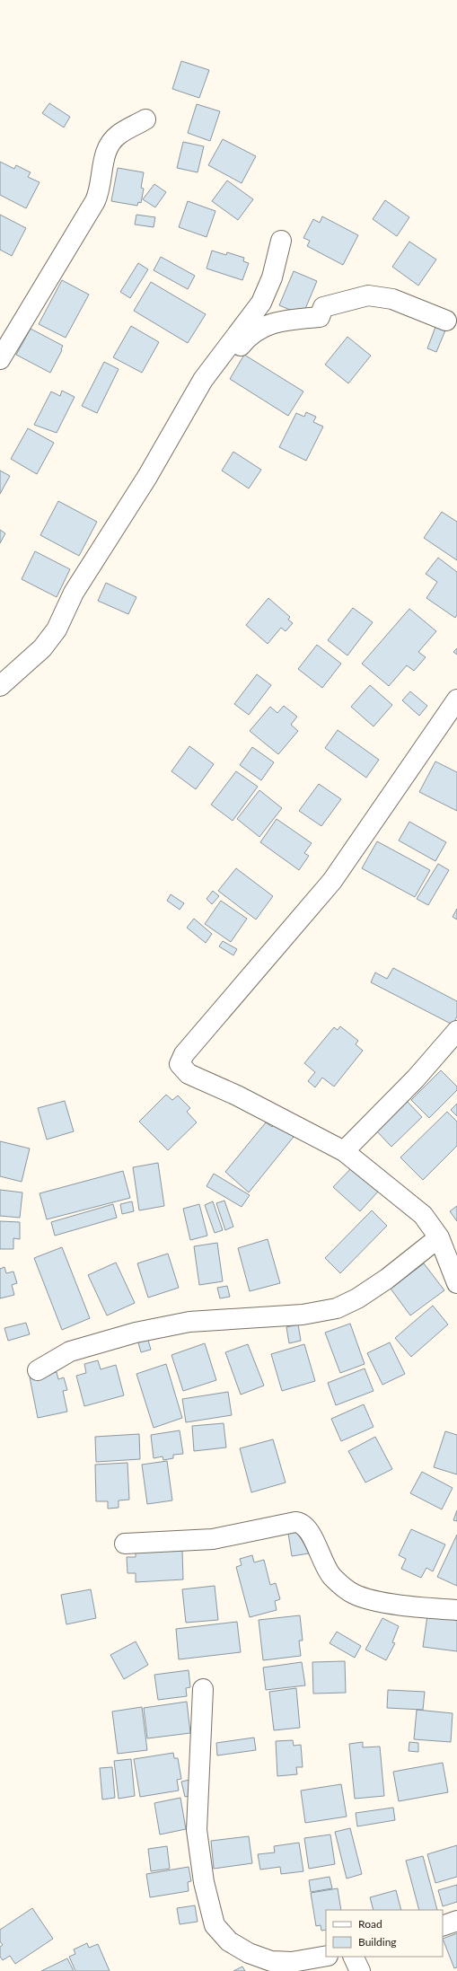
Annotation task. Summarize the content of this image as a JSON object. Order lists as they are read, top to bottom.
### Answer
{
  "legend": ["Road", "Building"]
}
